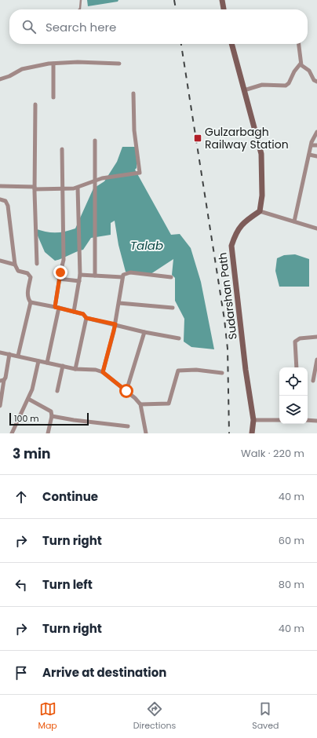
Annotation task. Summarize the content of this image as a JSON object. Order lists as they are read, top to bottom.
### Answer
{
  "streets": {
    "main road": ["Sudarshan Path"]
  },
  "water": ["Talab"],
  "places": {
    "transit": ["Gulzarbagh Railway Station"]
  },
  "scale_bar": "100 m",
  "page": {
    "search": "Search here",
    "scale": "100 m",
    "heading": ["3 min", "Walk · 220 m"],
    "list": [
      ["Continue", "40 m"],
      ["Turn right", "60 m"],
      ["Turn left", "80 m"],
      ["Turn right", "40 m"],
      "Arrive at destination"
    ],
    "nav": ["Map", "Directions", "Saved"]
  }
}
